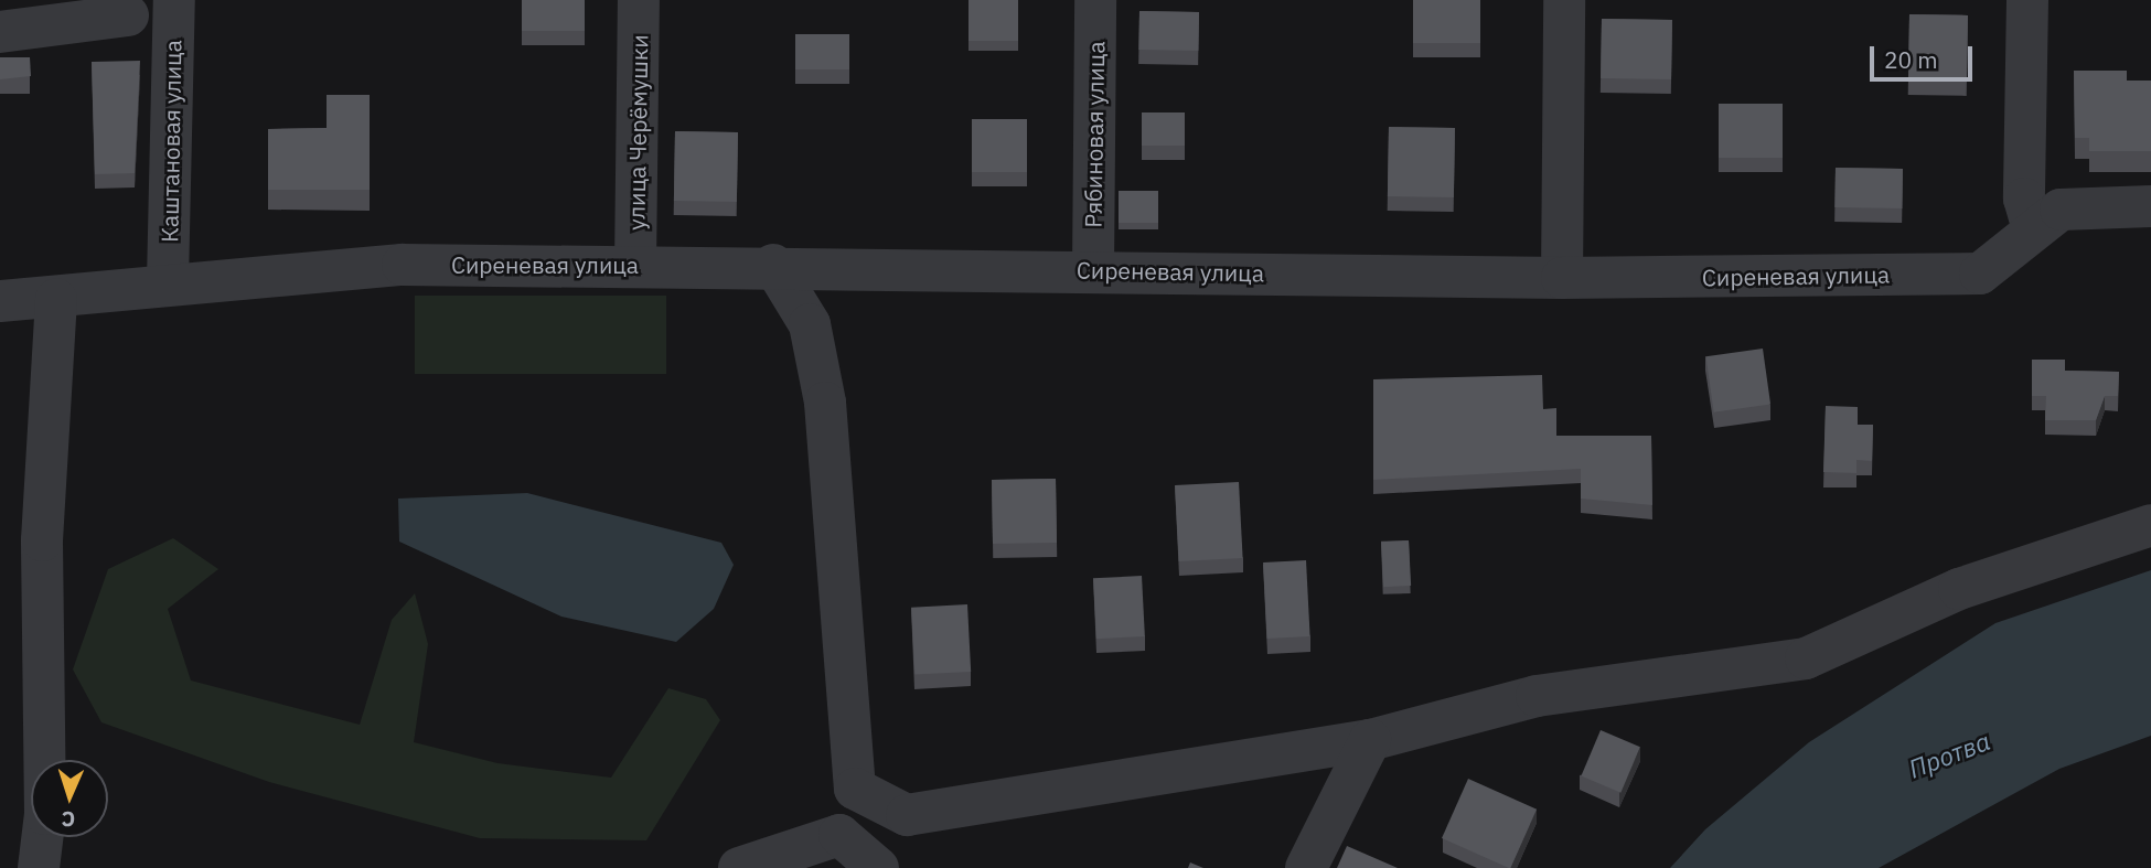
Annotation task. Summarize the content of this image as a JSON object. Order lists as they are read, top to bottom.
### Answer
{
  "streets": {
    "street": [
      "улица Черёмушки",
      "Рябиновая улица",
      "Каштановая улица",
      "Сиреневая улица"
    ]
  },
  "crossings": [
    ["улица Черёмушки", "Сиреневая улица"],
    ["Рябиновая улица", "Сиреневая улица"],
    ["Каштановая улица", "Сиреневая улица"]
  ],
  "water": ["Протва"],
  "scale_bar": "20 m",
  "north": "bottom"
}
